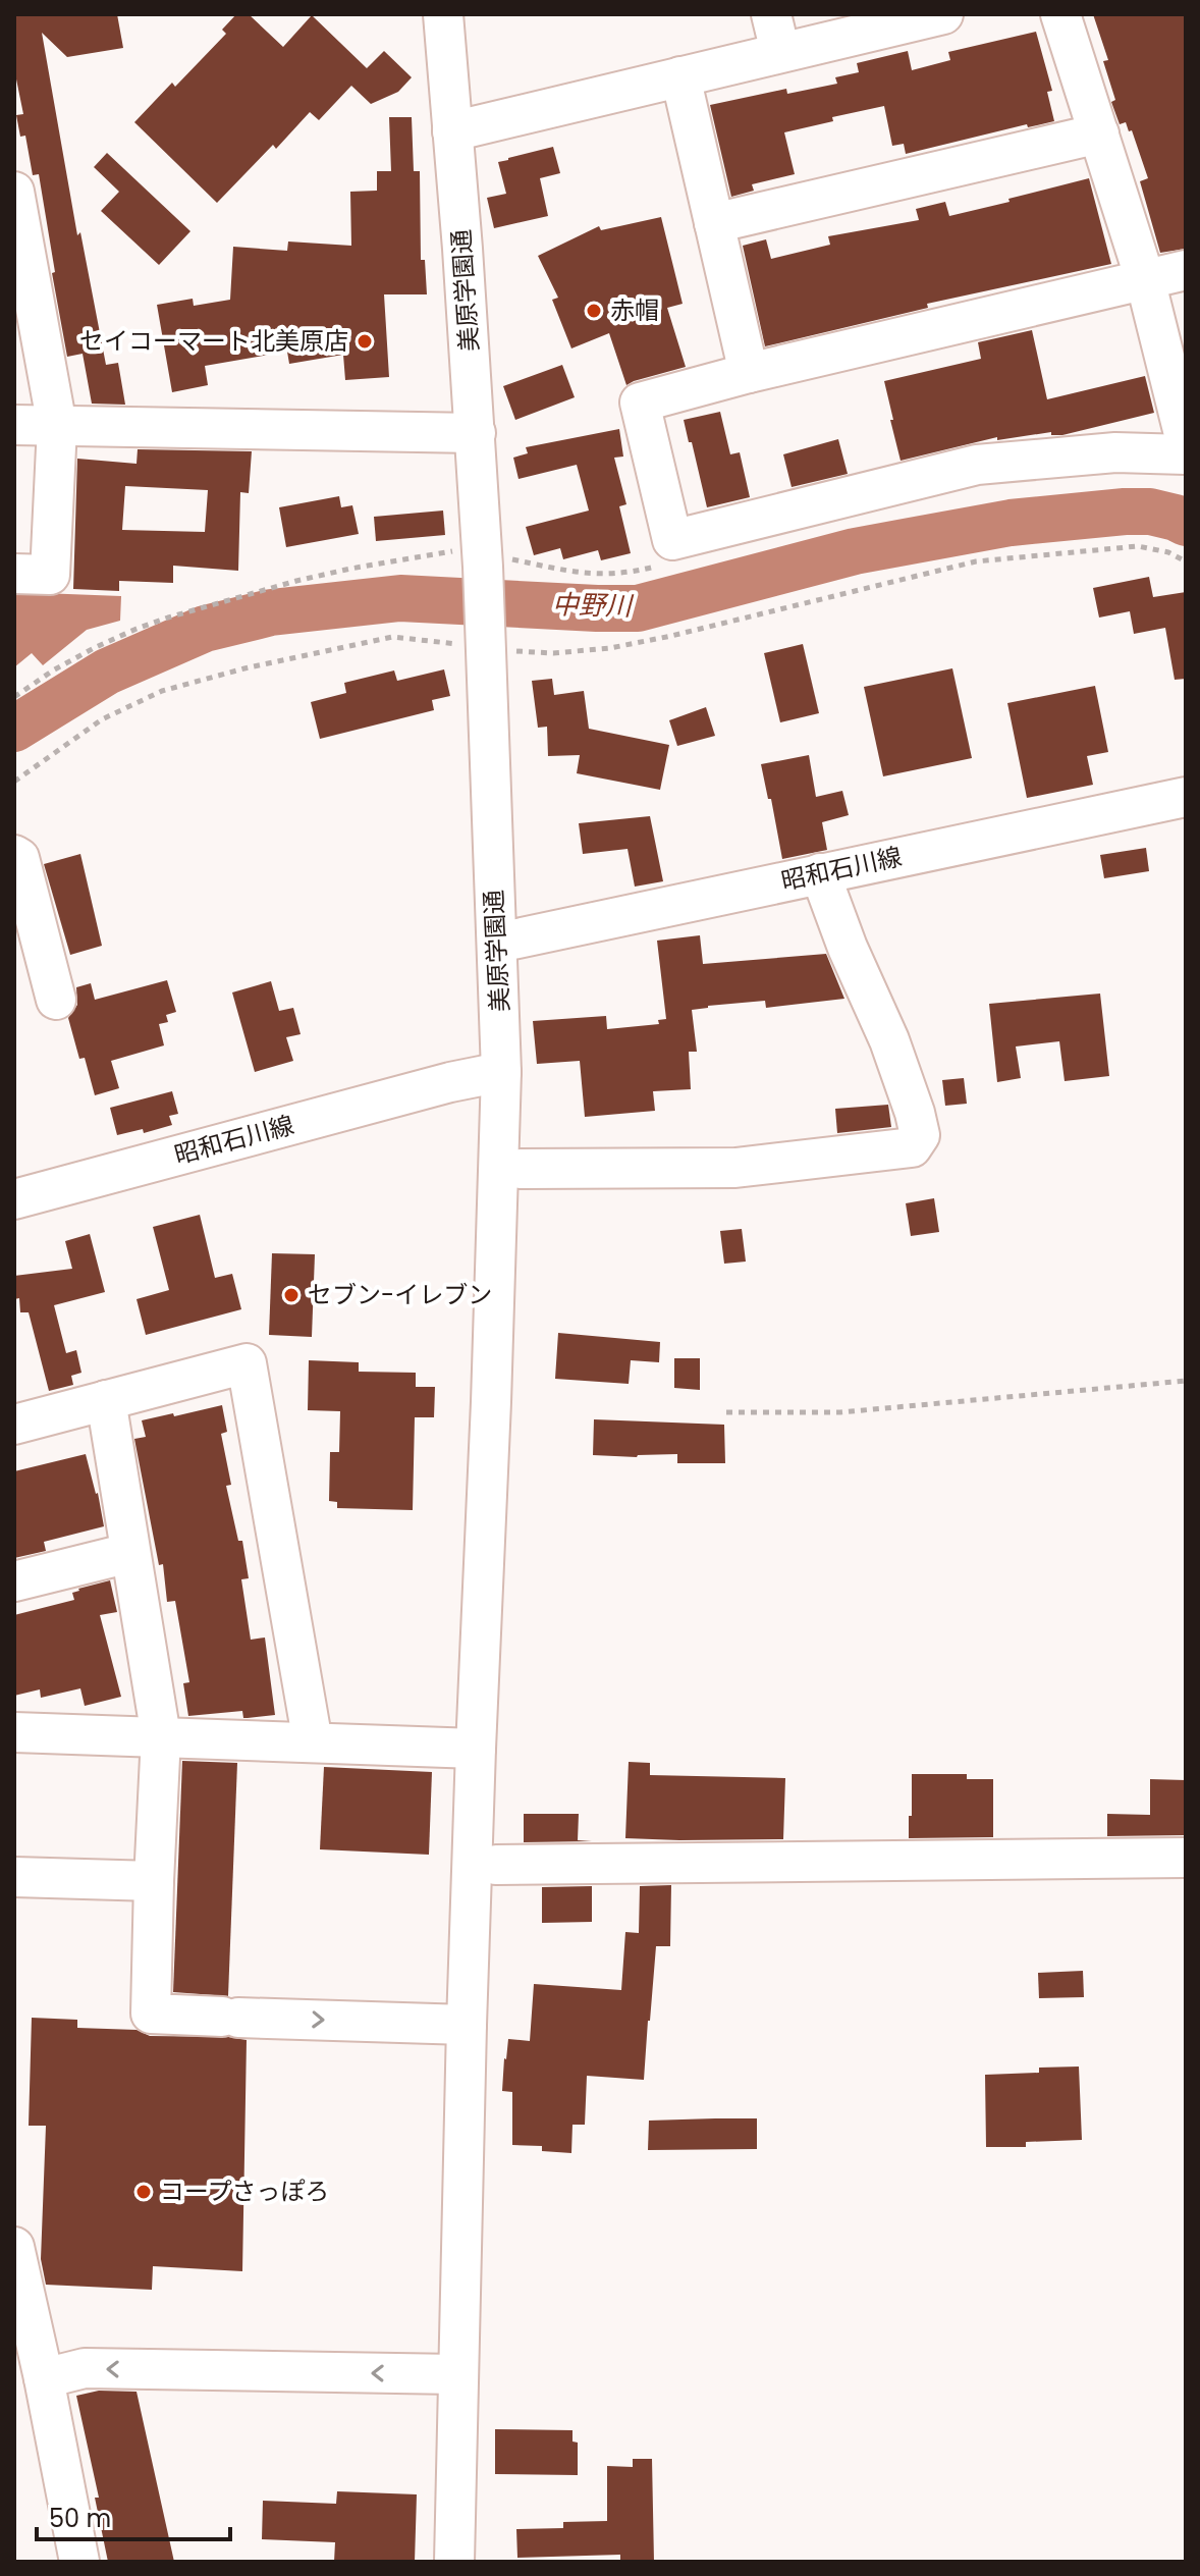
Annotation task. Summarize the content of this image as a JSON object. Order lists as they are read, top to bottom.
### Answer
{
  "streets": {
    "street": ["美原学園通", "昭和石川線"]
  },
  "crossings": [
    ["美原学園通", "昭和石川線"]
  ],
  "water": ["中野川"],
  "places": [
    "赤帽",
    "セイコーマート北美原店",
    "セブン-イレブン",
    "コープさっぽろ"
  ],
  "scale_bar": "50 m"
}
